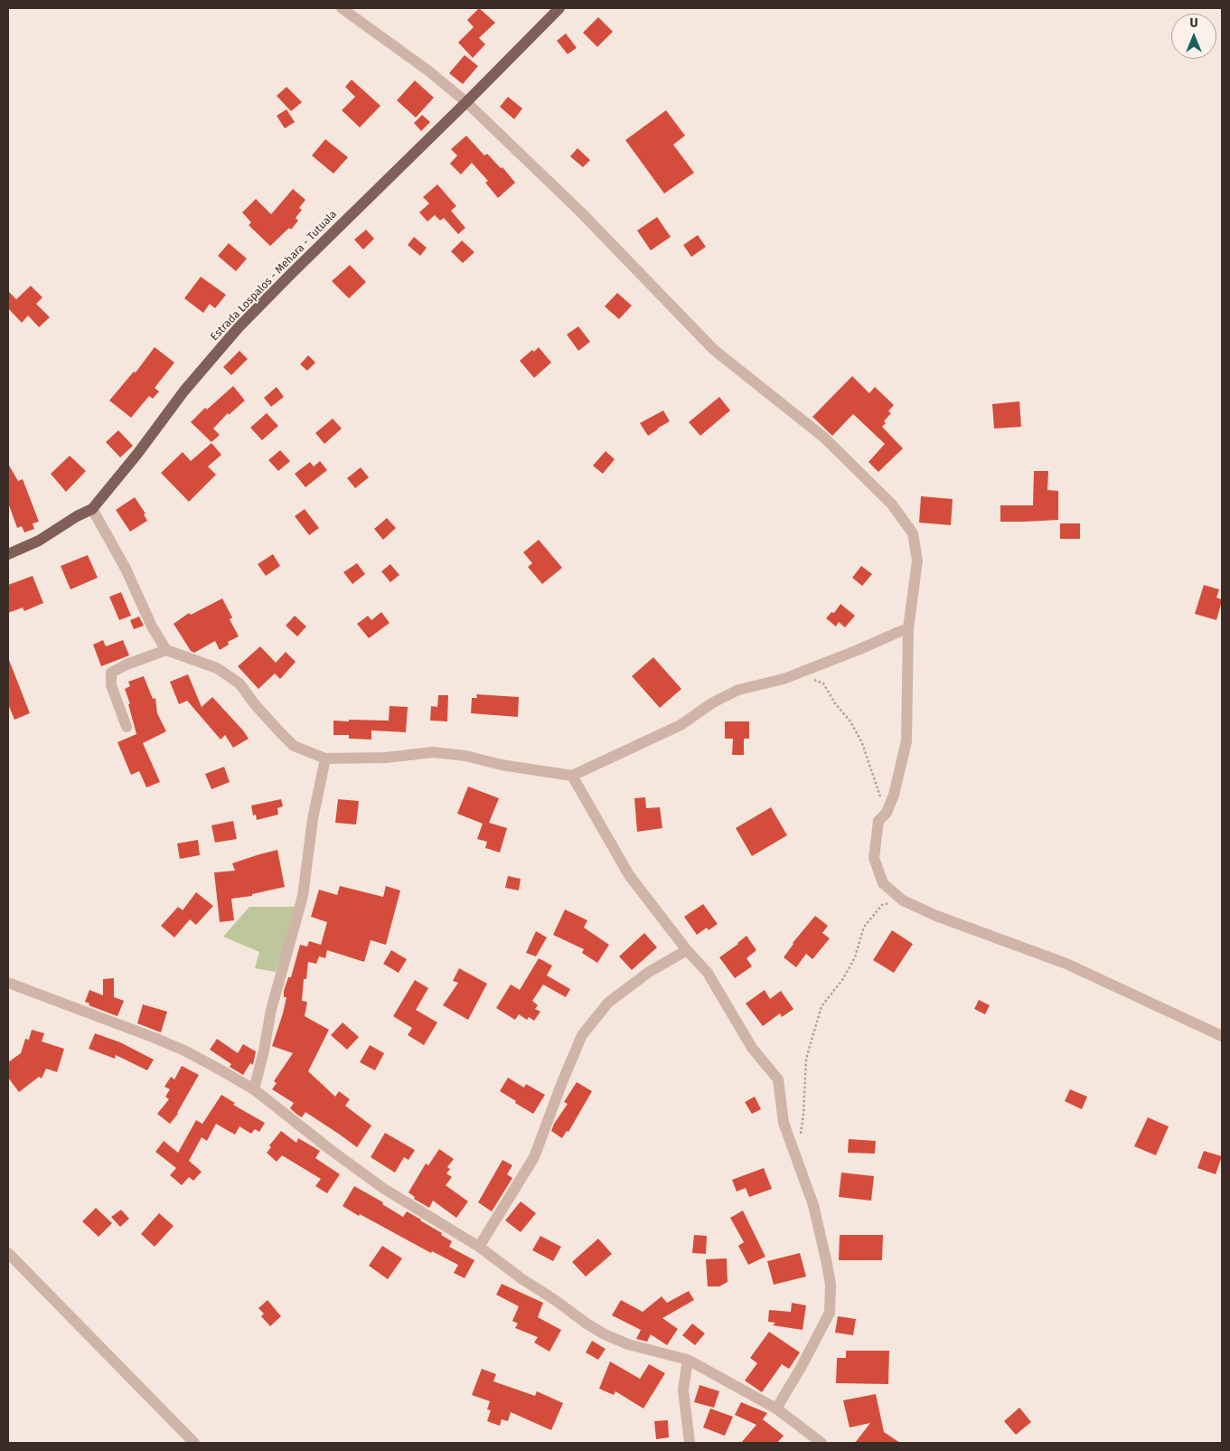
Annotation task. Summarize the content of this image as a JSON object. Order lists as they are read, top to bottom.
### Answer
{
  "streets": {
    "main road": ["Estrada Lospalos - Mehara - Tutuala"]
  },
  "north": "top"
}
